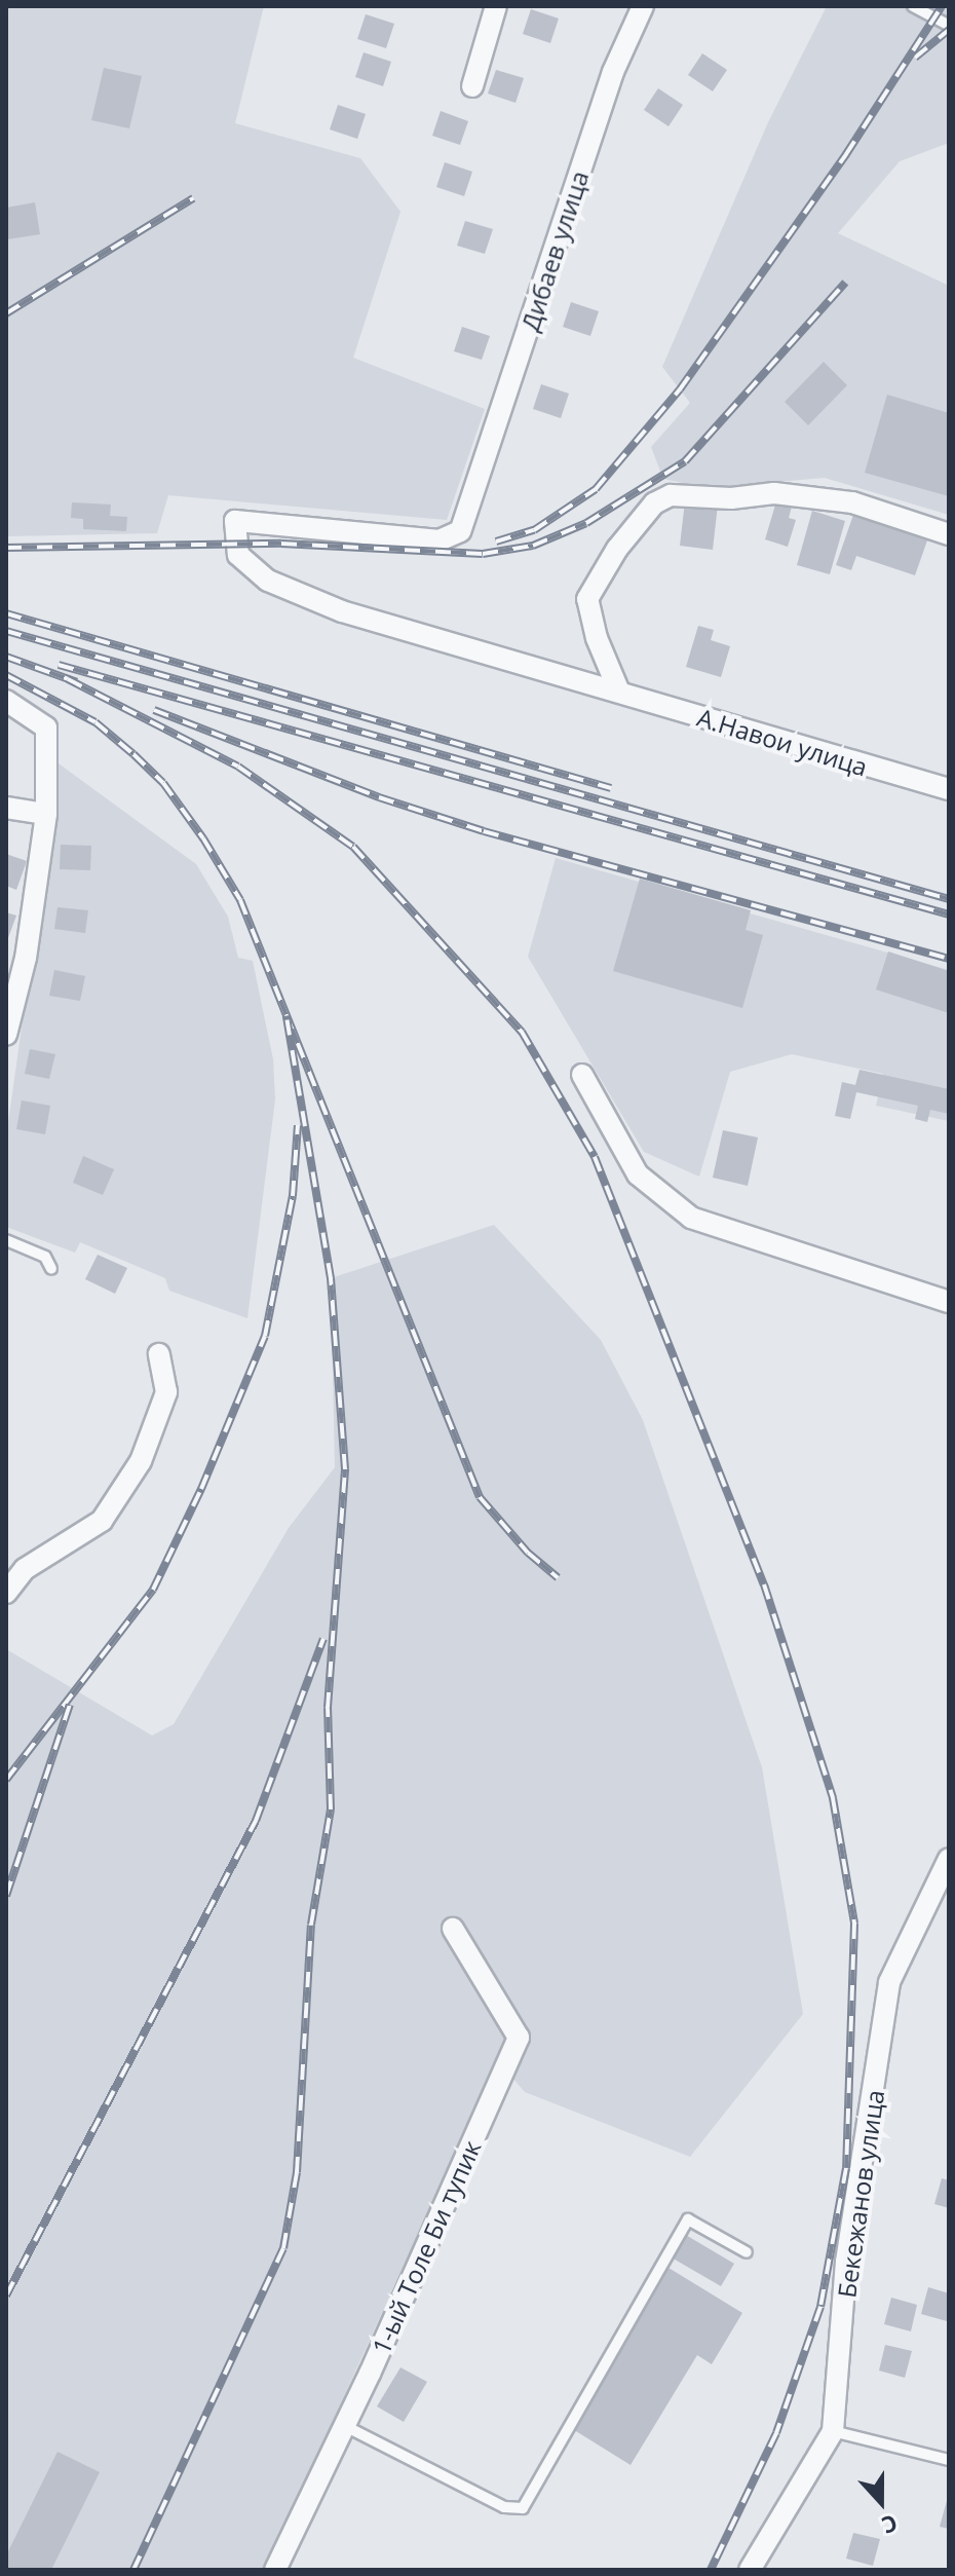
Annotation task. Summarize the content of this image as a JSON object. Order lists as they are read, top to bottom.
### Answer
{
  "streets": {
    "street": [
      "Дибаев улица",
      "А.Навои улица",
      "Бекежанов улица",
      "1-ый Толе Би тупик"
    ]
  },
  "crossings": [
    ["Дибаев улица", "А.Навои улица"]
  ],
  "north": "bottom"
}
